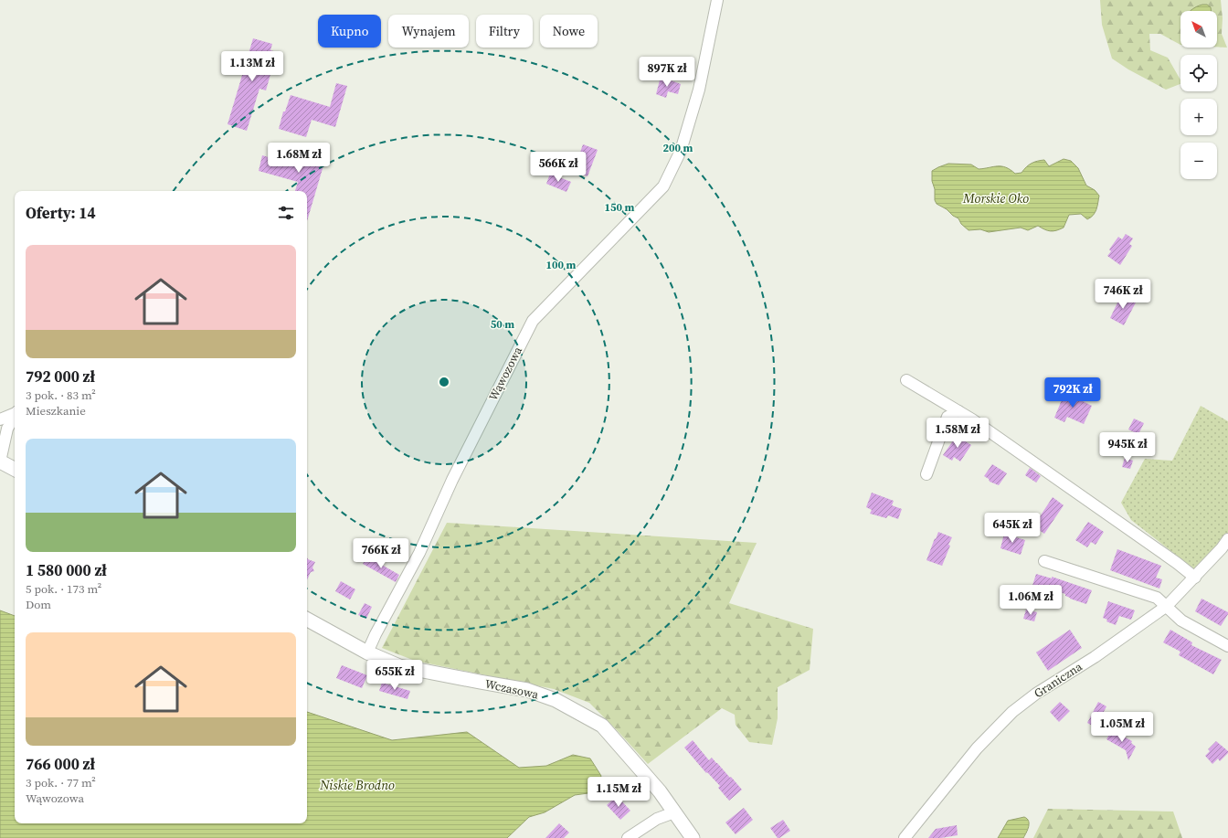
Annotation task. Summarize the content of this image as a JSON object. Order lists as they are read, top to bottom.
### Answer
{
  "streets": {
    "street": ["Wąwozowa", "Graniczna", "Wczasowa"]
  },
  "crossings": [
    ["Wąwozowa", "Wczasowa"]
  ],
  "water": ["Morskie Oko", "Niskie Brodno"],
  "north": "top left",
  "page": {
    "map_buttons": ["+", "−"],
    "chip": [
      "Kupno",
      "Wynajem",
      "Filtry",
      "Nowe"
    ],
    "price": [
      "1.13M zł",
      "897K zł",
      "1.68M zł",
      "566K zł",
      "746K zł",
      "792K zł",
      "1.58M zł",
      "945K zł",
      "645K zł",
      "766K zł",
      "1.06M zł",
      "655K zł",
      "1.05M zł",
      "1.15M zł"
    ],
    "heading": "Oferty: 14",
    "list": [
      {
        "name": "792 000 zł",
        "note": "3 pok. · 83 m² · Mieszkanie"
      },
      {
        "name": "1 580 000 zł",
        "note": "5 pok. · 173 m² · Dom"
      },
      {
        "name": "766 000 zł",
        "note": "3 pok. · 77 m² · Wąwozowa"
      }
    ]
  },
  "rings": [
    "200 m",
    "150 m",
    "100 m",
    "50 m"
  ]
}
